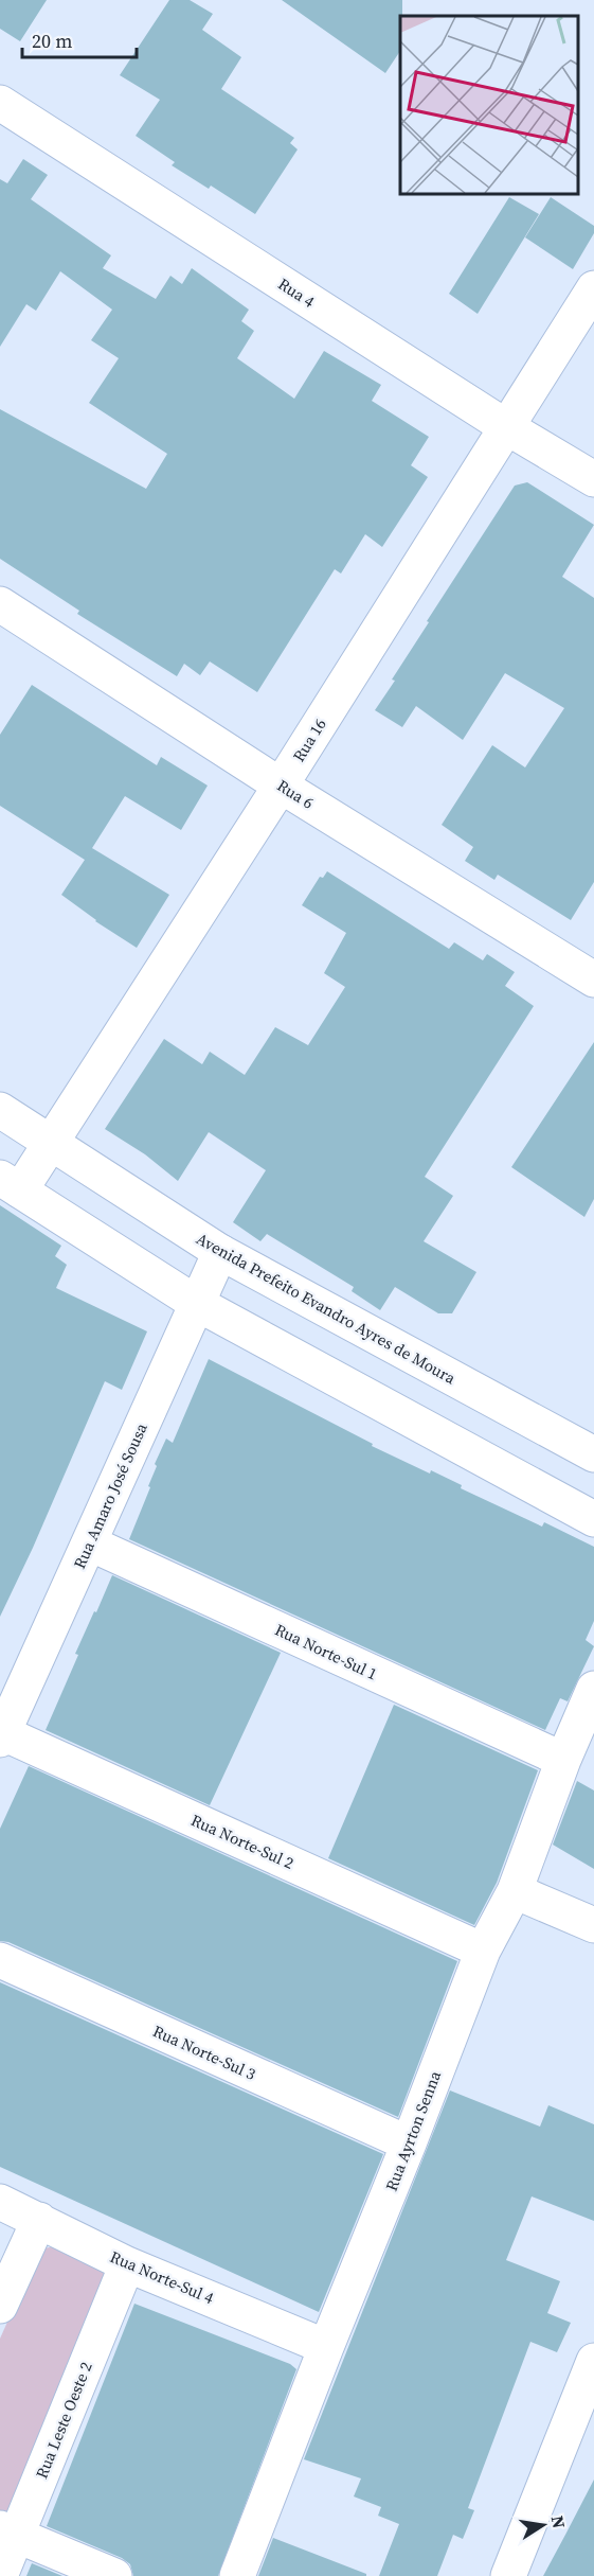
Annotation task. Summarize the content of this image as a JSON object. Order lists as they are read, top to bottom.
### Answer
{
  "streets": {
    "street": [
      "Rua 4",
      "Rua 16",
      "Rua 6",
      "Avenida Prefeito Evandro Ayres de Moura",
      "Rua Amaro José Sousa",
      "Rua Norte-Sul 1",
      "Rua Norte-Sul 2",
      "Rua Norte-Sul 3",
      "Rua Ayrton Senna",
      "Rua Norte-Sul 4",
      "Rua Leste Oeste 2"
    ]
  },
  "crossings": [
    ["Rua 4", "Rua 16"],
    ["Rua 16", "Rua 6"],
    ["Rua 16", "Avenida Prefeito Evandro Ayres de Moura"],
    ["Avenida Prefeito Evandro Ayres de Moura", "Rua Amaro José Sousa"],
    ["Rua Amaro José Sousa", "Rua Norte-Sul 1"],
    ["Rua Amaro José Sousa", "Rua Norte-Sul 2"],
    ["Rua Norte-Sul 1", "Rua Ayrton Senna"],
    ["Rua Norte-Sul 2", "Rua Ayrton Senna"],
    ["Rua Norte-Sul 3", "Rua Ayrton Senna"],
    ["Rua Ayrton Senna", "Rua Norte-Sul 4"],
    ["Rua Norte-Sul 4", "Rua Leste Oeste 2"]
  ],
  "scale_bar": "20 m",
  "north": "right"
}
